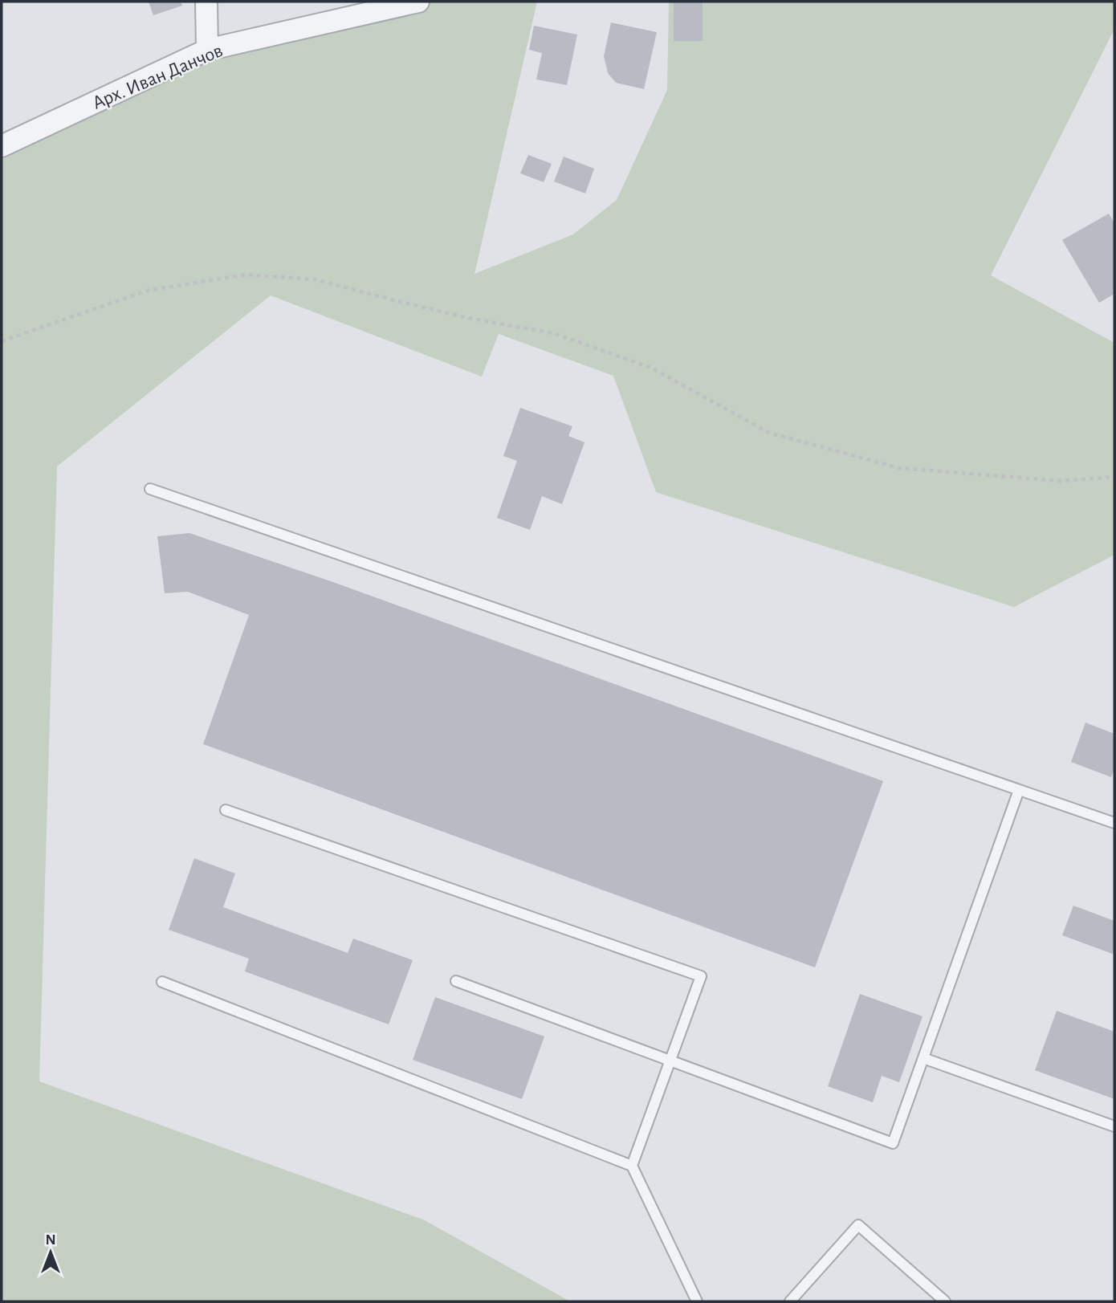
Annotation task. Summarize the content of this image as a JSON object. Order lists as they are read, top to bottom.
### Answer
{
  "streets": {
    "street": ["Арх. Иван Данчов"]
  },
  "north": "top"
}
